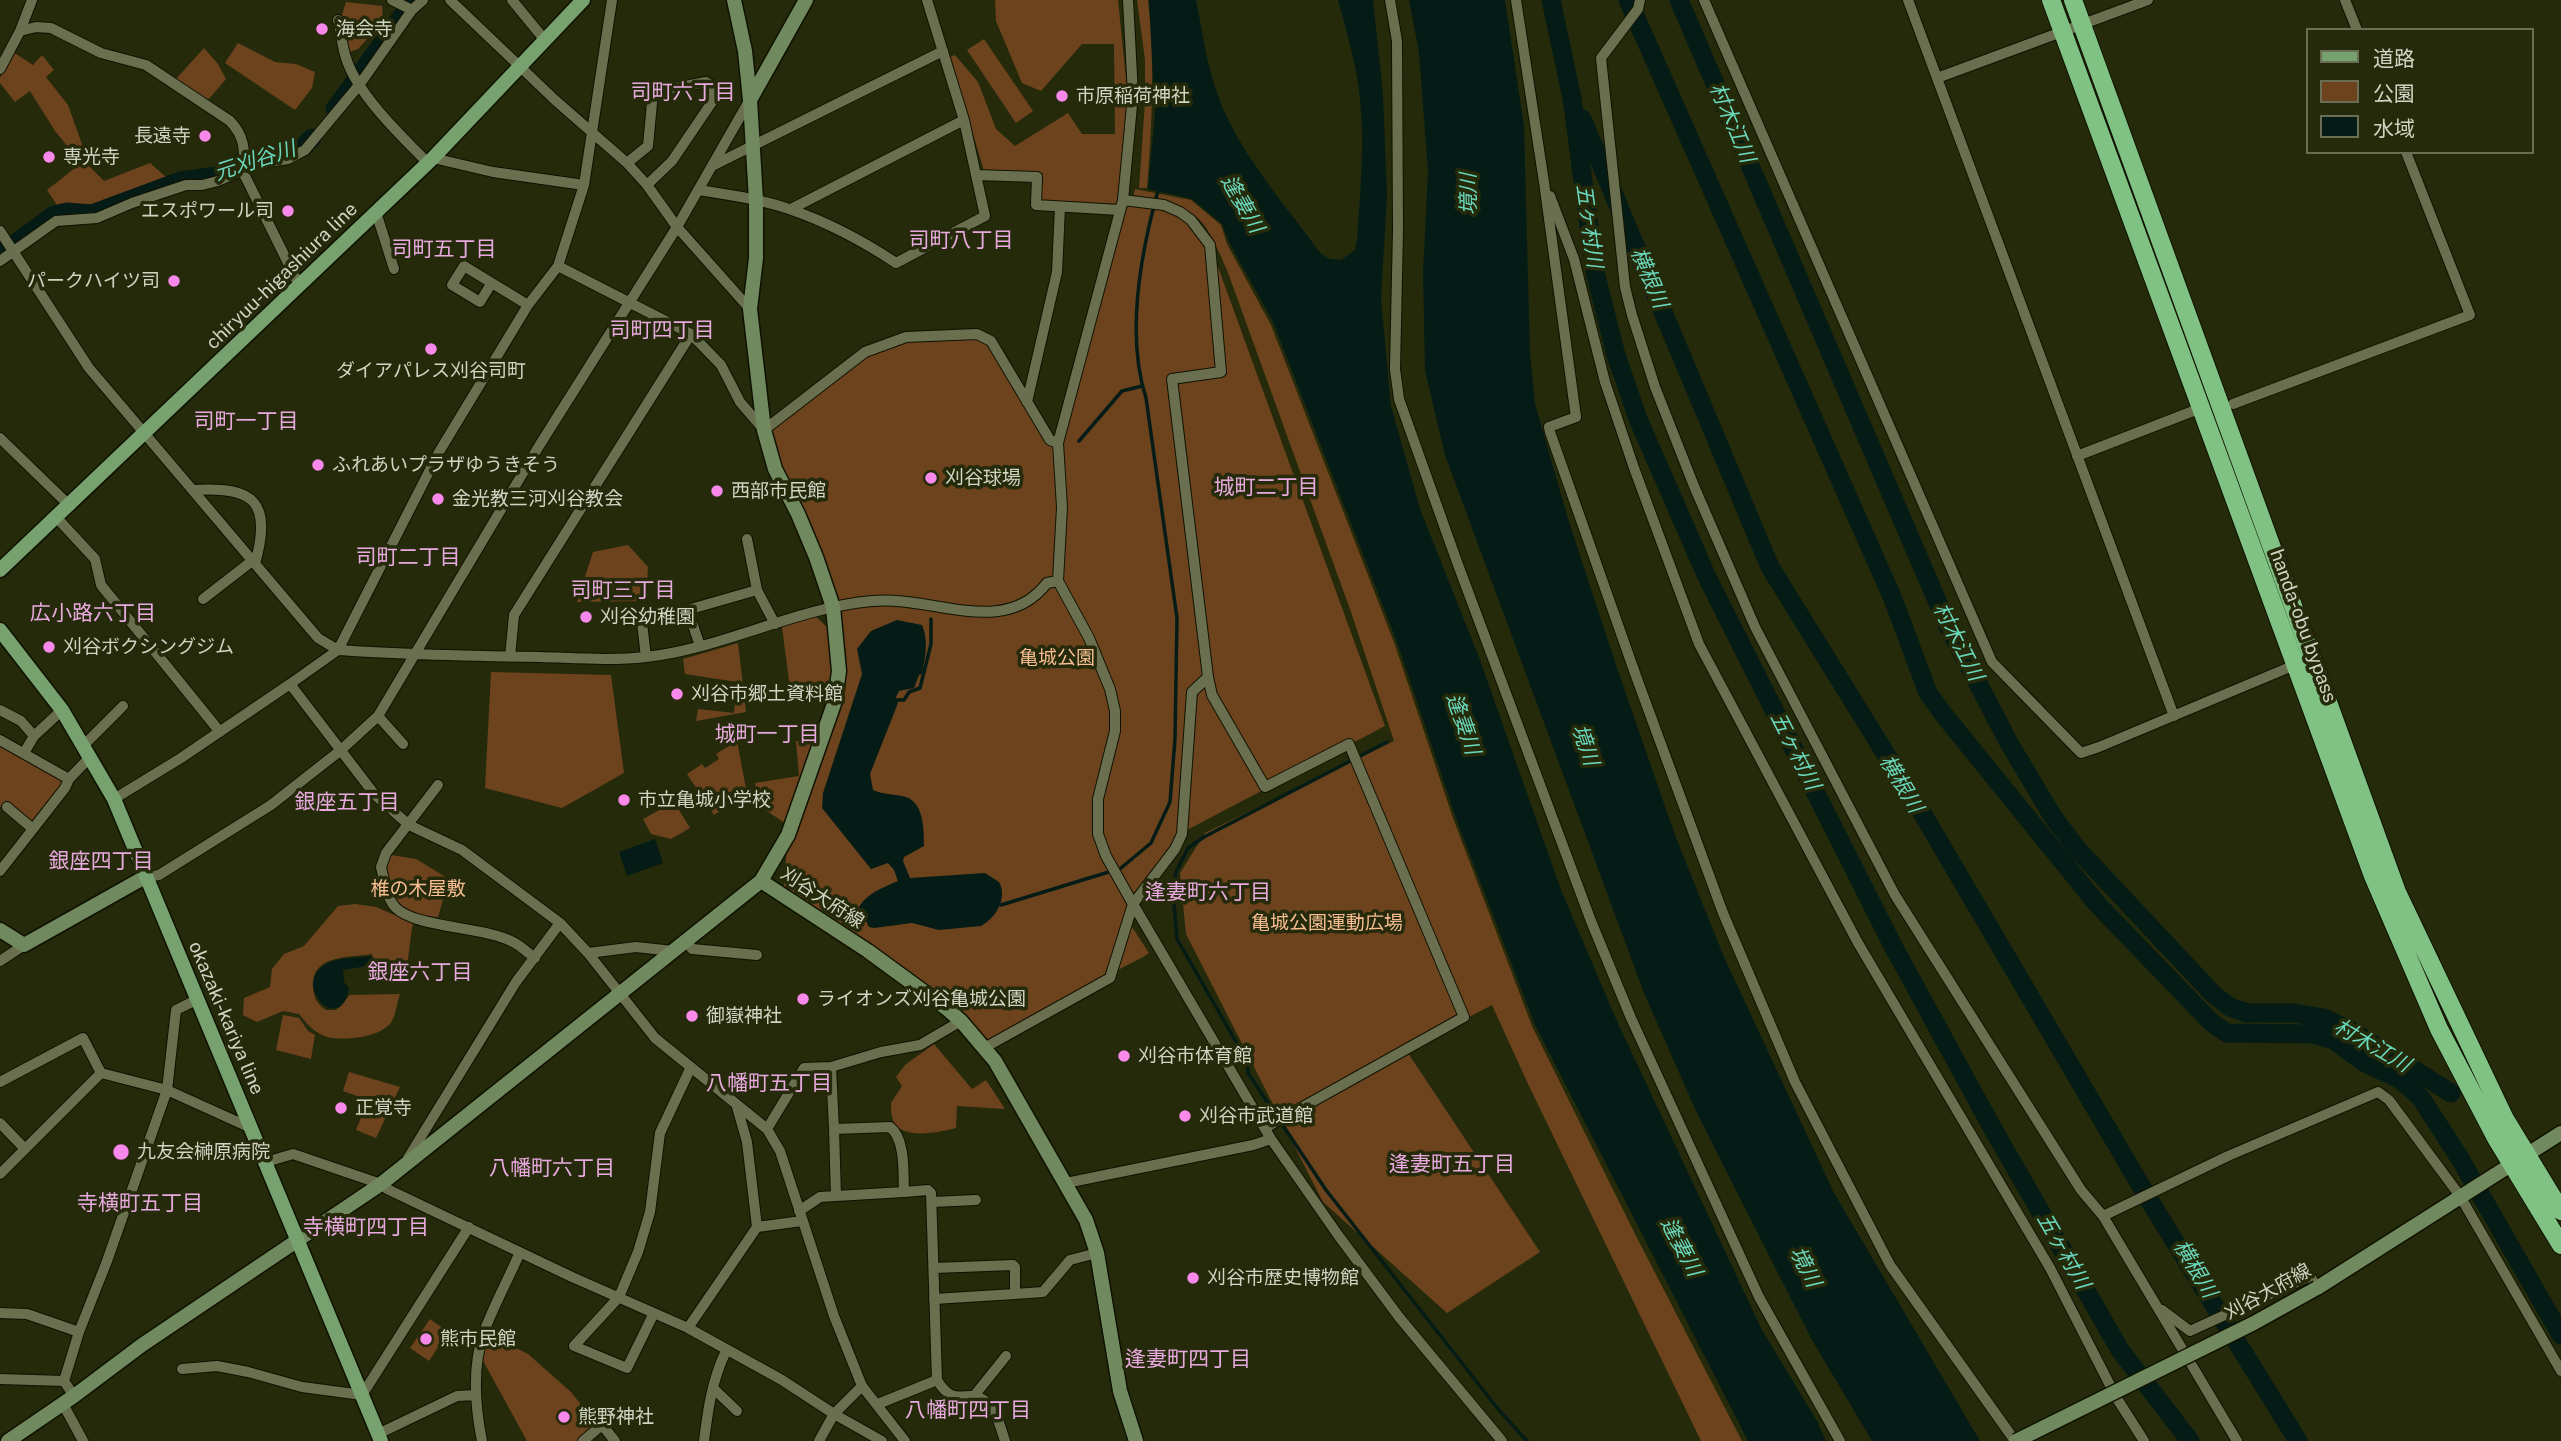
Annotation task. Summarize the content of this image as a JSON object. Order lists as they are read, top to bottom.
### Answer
{
  "streets": {
    "highway": ["handa-obu bypass"],
    "main road": ["chiryuu-higashiura line", "刈谷大府線", "okazaki-kariya line"]
  },
  "crossings": [
    ["handa-obu bypass", "刈谷大府線"],
    ["刈谷大府線", "okazaki-kariya line"]
  ],
  "districts": [
    "司町六丁目",
    "司町八丁目",
    "司町五丁目",
    "司町四丁目",
    "司町一丁目",
    "城町二丁目",
    "司町二丁目",
    "司町三丁目",
    "広小路六丁目",
    "城町一丁目",
    "銀座五丁目",
    "銀座四丁目",
    "逢妻町六丁目",
    "銀座六丁目",
    "八幡町五丁目",
    "逢妻町五丁目",
    "八幡町六丁目",
    "寺横町五丁目",
    "寺横町四丁目",
    "逢妻町四丁目",
    "八幡町四丁目"
  ],
  "water": [
    "村木江川",
    "元刈谷川",
    "境川",
    "逢妻川",
    "五ヶ村川",
    "横根川"
  ],
  "parks": ["亀城公園", "椎の木屋敷", "亀城公園運動広場"],
  "places": [
    "海会寺",
    "市原稲荷神社",
    "長遠寺",
    "専光寺",
    "エスポワール司",
    "パークハイツ司",
    "ダイアパレス刈谷司町",
    "ふれあいプラザゆうきそう",
    "刈谷球場",
    "西部市民館",
    "金光教三河刈谷教会",
    "刈谷幼稚園",
    "刈谷ボクシングジム",
    "刈谷市郷土資料館",
    "市立亀城小学校",
    "ライオンズ刈谷亀城公園",
    "御嶽神社",
    "刈谷市体育館",
    "正覚寺",
    "刈谷市武道館",
    "九友会榊原病院",
    "刈谷市歴史博物館",
    "熊市民館",
    "熊野神社"
  ],
  "legend": ["道路", "公園", "水域"]
}
